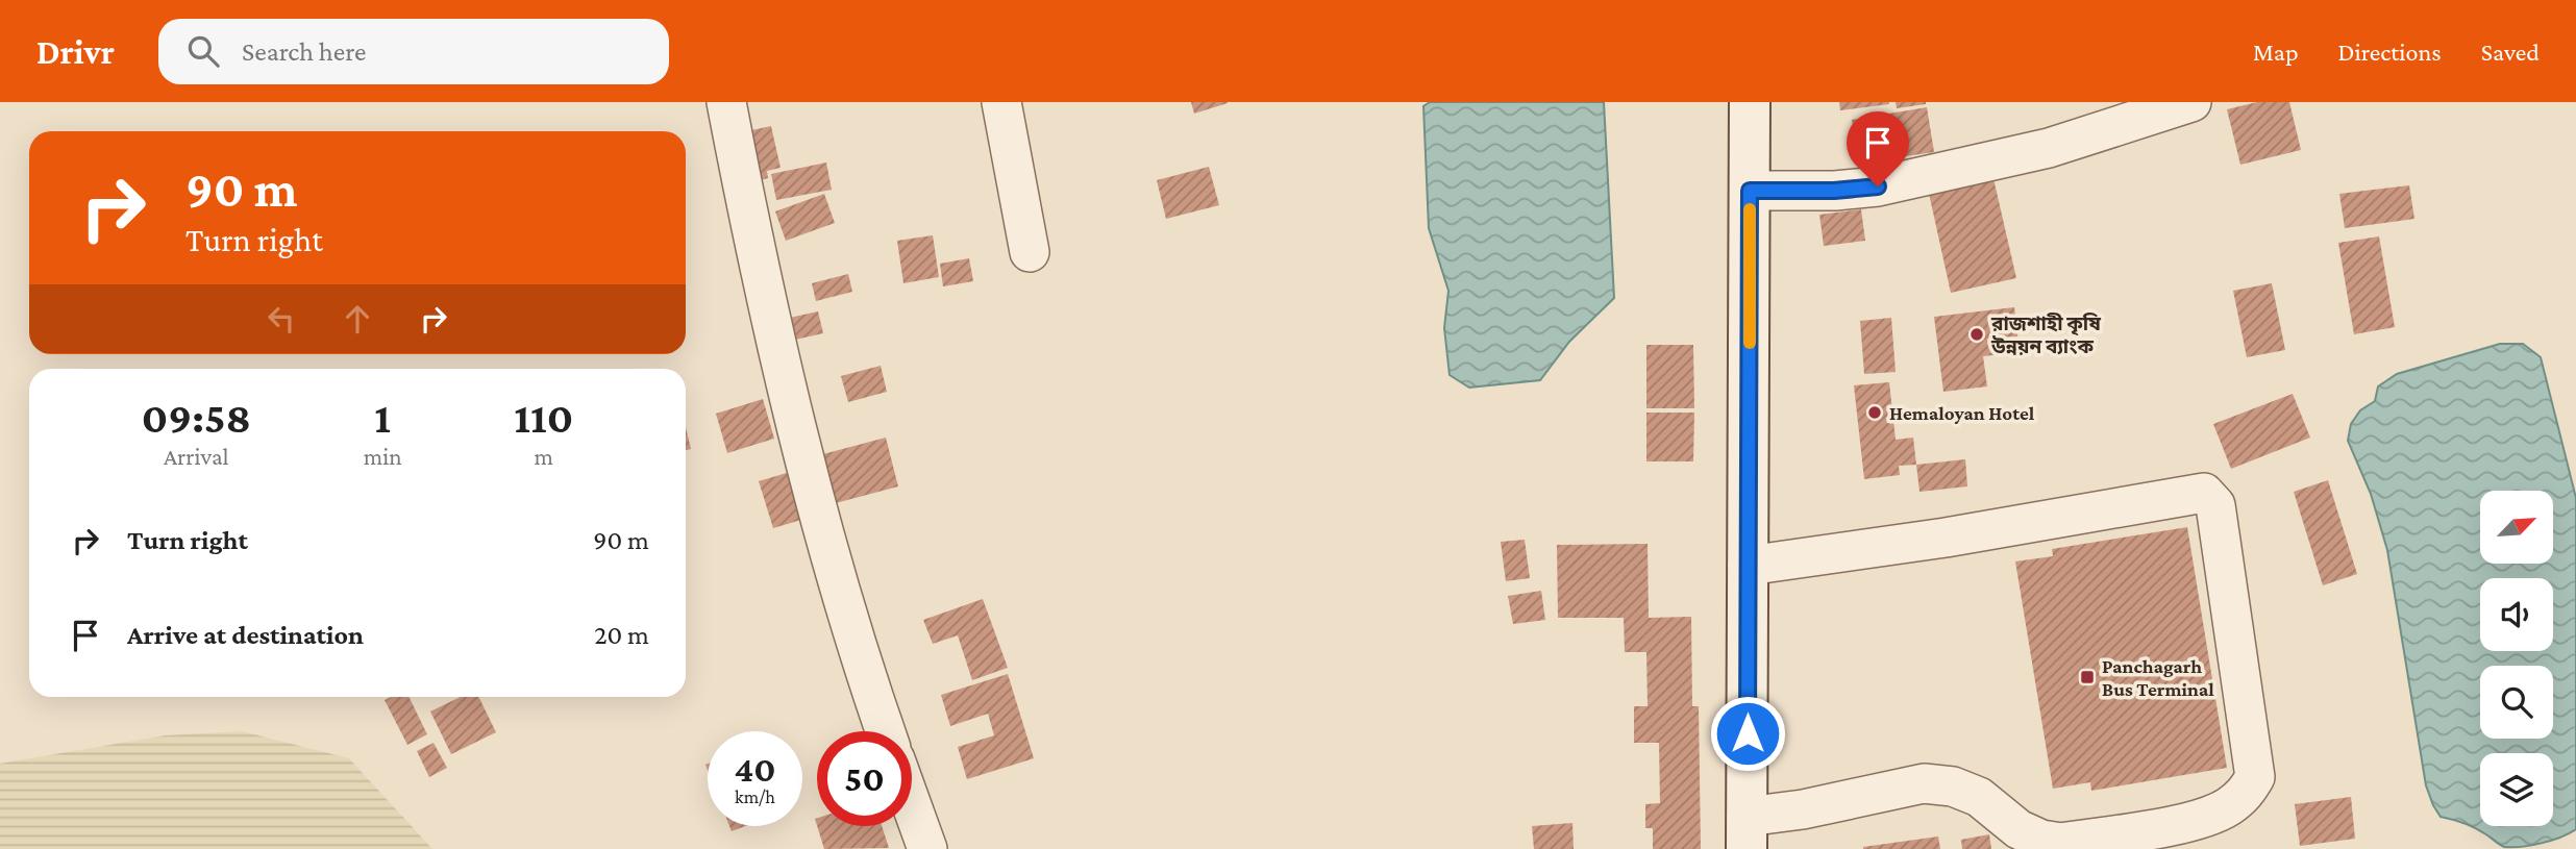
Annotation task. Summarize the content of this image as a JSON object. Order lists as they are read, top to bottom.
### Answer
{
  "places": {
    "other": ["রাজশাহী কৃষি উন্নয়ন ব্যাংক", "Hemaloyan Hotel"],
    "transit": ["Panchagarh Bus Terminal"]
  },
  "north": "top right",
  "page": {
    "header": "Drivr",
    "search": "Search here",
    "nav": ["Map", "Directions", "Saved"],
    "turn": ["90 m", "Turn right"],
    "eta": [
      "09:58",
      "Arrival",
      "1",
      "min",
      "110",
      "m"
    ],
    "list": [
      {
        "name": "Turn right",
        "value": "90 m"
      },
      {
        "name": "Arrive at destination",
        "value": "20 m"
      }
    ],
    "speed": "40 km/h",
    "limit": "50"
  }
}
